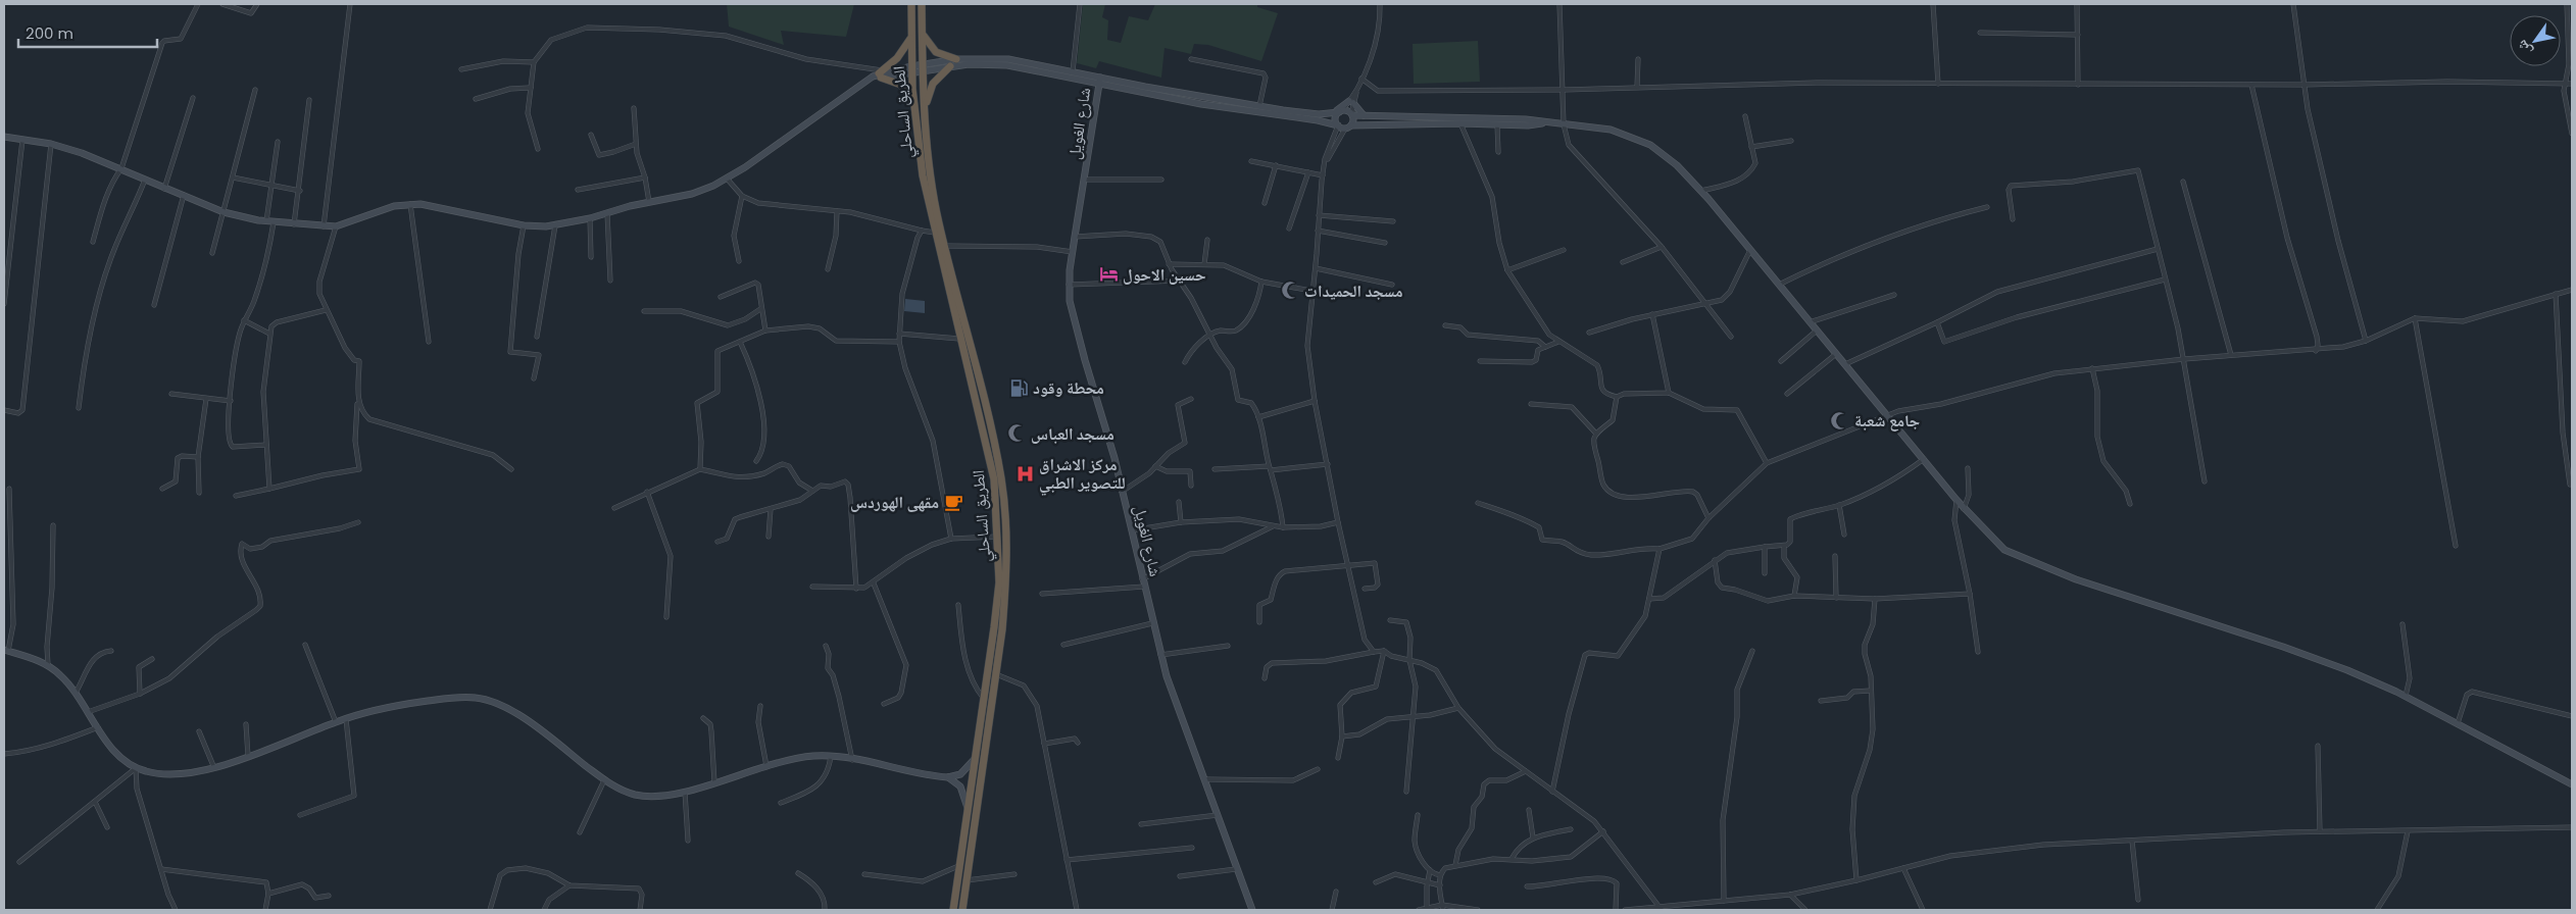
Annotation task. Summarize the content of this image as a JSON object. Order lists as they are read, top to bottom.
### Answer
{
  "streets": {
    "highway": ["الطريق الساحلي"],
    "street": ["شارع الغويل"]
  },
  "places": {
    "hotel": ["حسين الاحول"],
    "mosque": ["مسجد الحميدات", "جامع شعبة", "مسجد العباس"],
    "fuel station": ["محطة وقود"],
    "hospital": ["مركز الاشراق للتصوير الطبي"],
    "cafe": ["مقهى الهوردس"]
  },
  "scale_bar": "200 m",
  "north": "bottom left"
}
